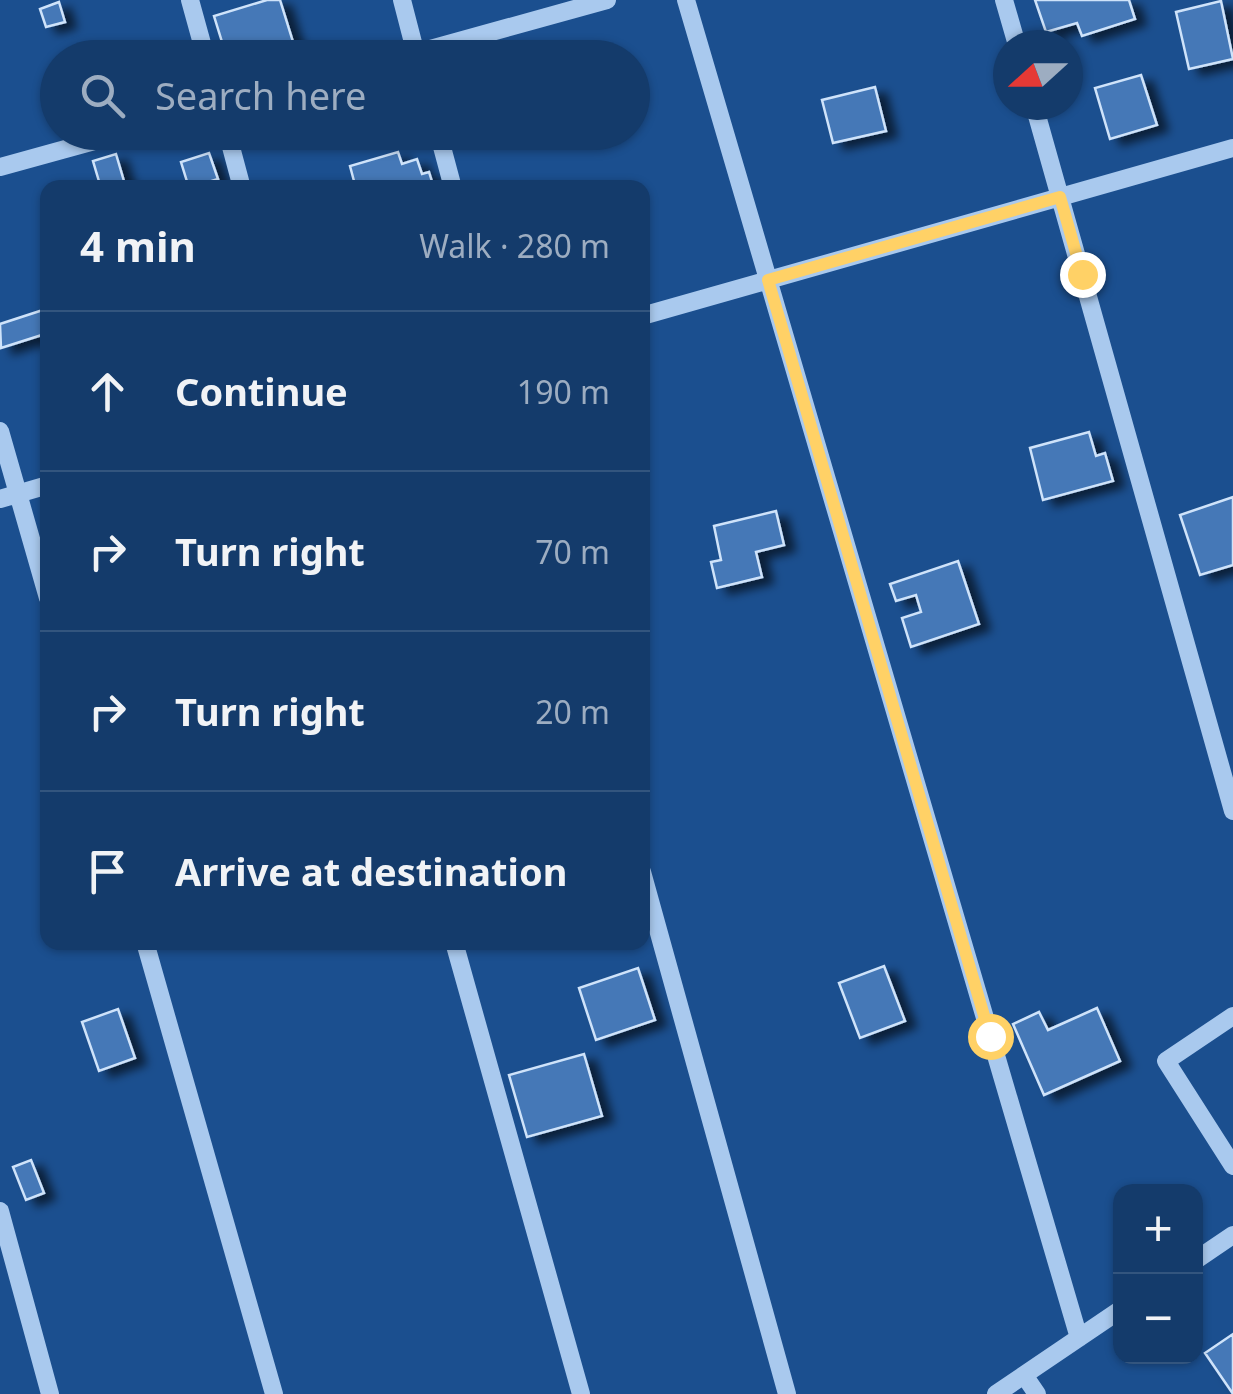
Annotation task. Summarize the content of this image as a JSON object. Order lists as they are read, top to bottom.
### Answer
{
  "north": "left",
  "page": {
    "search": "Search here",
    "heading": ["4 min", "Walk · 280 m"],
    "list": [
      ["Continue", "190 m"],
      ["Turn right", "70 m"],
      ["Turn right", "20 m"],
      "Arrive at destination"
    ],
    "map_buttons": ["+", "−"]
  }
}
